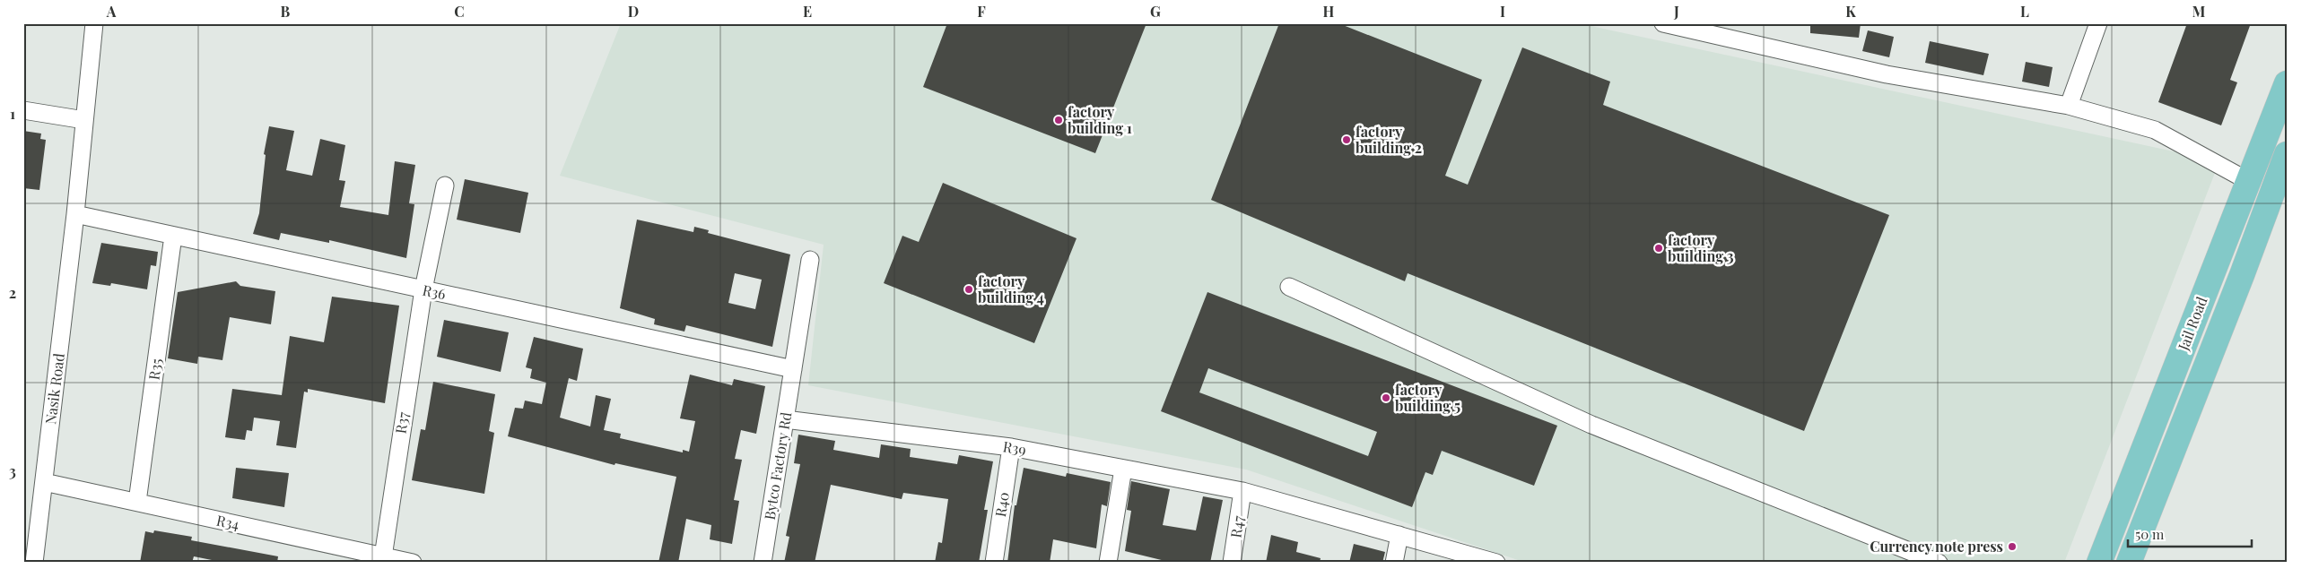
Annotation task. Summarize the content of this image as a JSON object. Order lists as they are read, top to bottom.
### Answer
{
  "streets": {
    "main road": ["Jail Road"],
    "street": [
      "R36",
      "R35",
      "Nasik Road",
      "R37",
      "R39",
      "Bytco Factory Rd",
      "R40",
      "R34",
      "R47"
    ]
  },
  "crossings": [
    ["R36", "R35"],
    ["R36", "Nasik Road"],
    ["R36", "R37"],
    ["R36", "Bytco Factory Rd"],
    ["R35", "R34"],
    ["Nasik Road", "R34"],
    ["R37", "R34"],
    ["R39", "Bytco Factory Rd"],
    ["R39", "R40"],
    ["R39", "R47"]
  ],
  "places": [
    "factory building 1",
    "factory building 2",
    "factory building 3",
    "factory building 4",
    "factory building 5",
    "Currency note press"
  ],
  "scale_bar": "50 m",
  "grid": {
    "columns": [
      "A",
      "B",
      "C",
      "D",
      "E",
      "F",
      "G",
      "H",
      "I",
      "J",
      "K",
      "L",
      "M"
    ],
    "rows": ["1", "2", "3"]
  }
}
